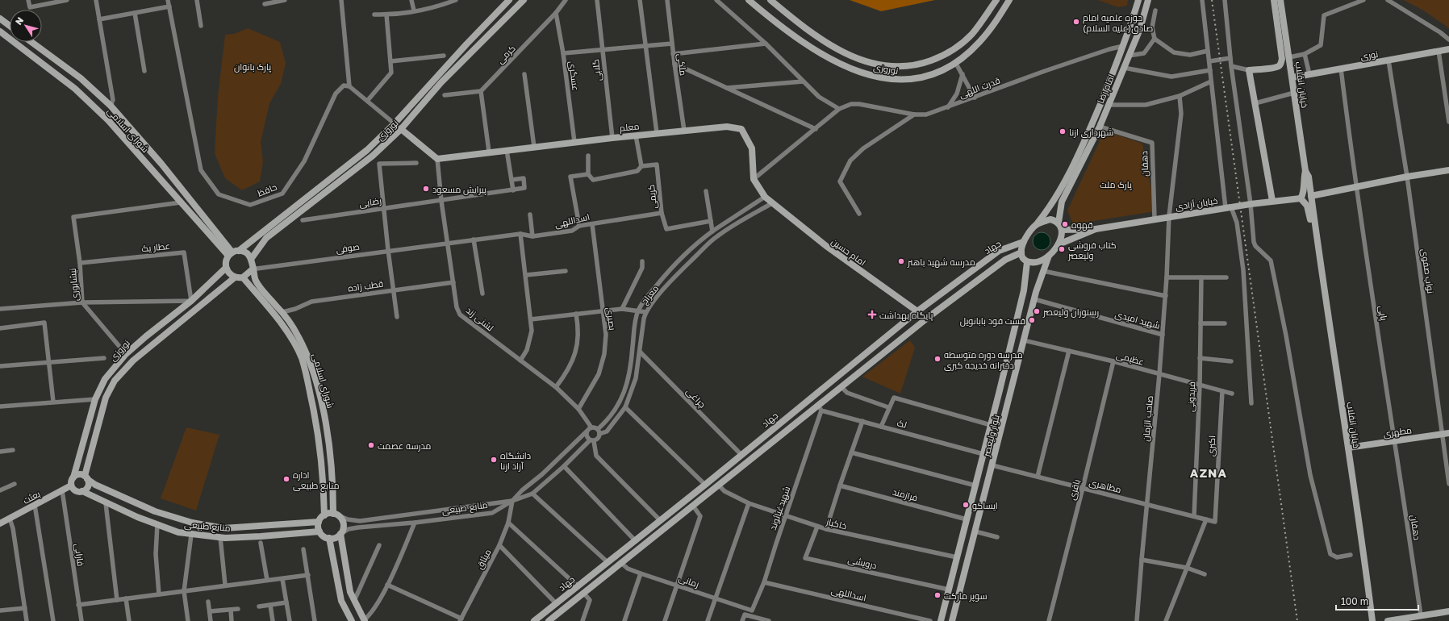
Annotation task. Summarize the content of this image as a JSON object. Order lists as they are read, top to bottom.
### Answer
{
  "streets": {
    "main road": [
      "نوری",
      "نوروزی",
      "خیابان انقلاب",
      "امام رضا",
      "معلم",
      "شورای اسلامی",
      "خیابان آزادی",
      "جهاد",
      "امام حسین",
      "مطهری",
      "بلوار ولیعصر",
      "بعثت",
      "منابع طبیعی"
    ],
    "street": [
      "کرمی",
      "ملکی",
      "گلابی",
      "عسگری",
      "قدرت اللهی",
      "دهقان",
      "حافظ",
      "کریمی",
      "رضایی",
      "اسداللهی",
      "عطار یک",
      "صوفی",
      "نواب صفوی",
      "نیشابوری",
      "قطب زاده",
      "معراج",
      "پاپی",
      "لشنی زند",
      "بصیری",
      "شهید امیدی",
      "عظیمی",
      "فریدونی",
      "چراغی",
      "صاحب الزمان",
      "لک",
      "اکبری",
      "مظاهری",
      "باقری",
      "فرازمند",
      "شهید‌غیاثوند",
      "خاکباز",
      "فارابی",
      "میثاق",
      "درویشی",
      "زمانی"
    ]
  },
  "crossings": [
    ["کرمی", "عسگری"],
    ["نوری", "خیابان انقلاب"],
    ["نوری", "نواب صفوی"],
    ["نوری", "پاپی"],
    ["ملکی", "معلم"],
    ["نوروزی", "شورای اسلامی"],
    ["نوروزی", "عطار یک"],
    ["نوروزی", "صوفی"],
    ["نوروزی", "نیشابوری"],
    ["نوروزی", "بعثت"],
    ["نوروزی", "منابع طبیعی"],
    ["گلابی", "معلم"],
    ["عسگری", "معلم"],
    ["خیابان انقلاب", "خیابان آزادی"],
    ["خیابان انقلاب", "مطهری"],
    ["قدرت اللهی", "امام رضا"],
    ["امام رضا", "دهقان"],
    ["معلم", "امام حسین"],
    ["معلم", "معراج"],
    ["معلم", "لشنی زند"],
    ["شورای اسلامی", "صوفی"],
    ["شورای اسلامی", "نیشابوری"],
    ["شورای اسلامی", "قطب زاده"],
    ["شورای اسلامی", "منابع طبیعی"],
    ["دهقان", "خیابان آزادی"],
    ["دهقان", "پاپی"],
    ["دهقان", "مطهری"],
    ["کریمی", "اسداللهی"],
    ["رضایی", "لشنی زند"],
    ["خیابان آزادی", "صاحب الزمان"],
    ["اسداللهی", "صوفی"],
    ["اسداللهی", "لشنی زند"],
    ["اسداللهی", "بصیری"],
    ["اسداللهی", "شهید‌غیاثوند"],
    ["عطار یک", "نیشابوری"],
    ["جهاد", "امام حسین"],
    ["جهاد", "چراغی"],
    ["جهاد", "لک"],
    ["جهاد", "بلوار ولیعصر"],
    ["جهاد", "شهید‌غیاثوند"],
    ["جهاد", "خاکباز"],
    ["جهاد", "زمانی"],
    ["صوفی", "لشنی زند"],
    ["امام حسین", "معراج"],
    ["نواب صفوی", "مطهری"],
    ["قطب زاده", "لشنی زند"],
    ["معراج", "لشنی زند"],
    ["معراج", "چراغی"],
    ["معراج", "منابع طبیعی"],
    ["پاپی", "مطهری"],
    ["لشنی زند", "بصیری"],
    ["لشنی زند", "منابع طبیعی"],
    ["شهید امیدی", "صاحب الزمان"],
    ["شهید امیدی", "بلوار ولیعصر"],
    ["عظیمی", "فریدونی"],
    ["عظیمی", "صاحب الزمان"],
    ["عظیمی", "بلوار ولیعصر"],
    ["عظیمی", "اکبری"],
    ["عظیمی", "باقری"],
    ["فریدونی", "مظاهری"],
    ["صاحب الزمان", "مظاهری"],
    ["لک", "بلوار ولیعصر"],
    ["لک", "شهید‌غیاثوند"],
    ["بلوار ولیعصر", "مظاهری"],
    ["بلوار ولیعصر", "فرازمند"],
    ["بلوار ولیعصر", "خاکباز"],
    ["بلوار ولیعصر", "درویشی"],
    ["اکبری", "مظاهری"],
    ["مظاهری", "باقری"],
    ["بعثت", "منابع طبیعی"],
    ["بعثت", "فارابی"],
    ["منابع طبیعی", "میثاق"],
    ["شهید‌غیاثوند", "خاکباز"],
    ["شهید‌غیاثوند", "زمانی"],
    ["خاکباز", "درویشی"]
  ],
  "districts": ["AZNA"],
  "parks": ["پارک بانوان", "پارک ملت"],
  "places": {
    "other": [
      "حوزه علمیه امام صادق(علیه السلام)",
      "شهرداری ازنا",
      "پیرایش مسعود",
      "قهوه",
      "کتاب فروشی ولیعصر",
      "مدرسه شهید باهنر",
      "رستوران ولیعصر",
      "فست فود بابانویل",
      "مدرسه دوره متوسطه دخترانه خدیجه کبری",
      "مدرسه عصمت",
      "دانشگاه آزاد ازنا",
      "اداره منابع طبیعی",
      "ایساکو",
      "سوپر مارکت"
    ],
    "health": ["پایگاه بهداشت"]
  },
  "scale_bar": "100 m",
  "north": "top left"
}
